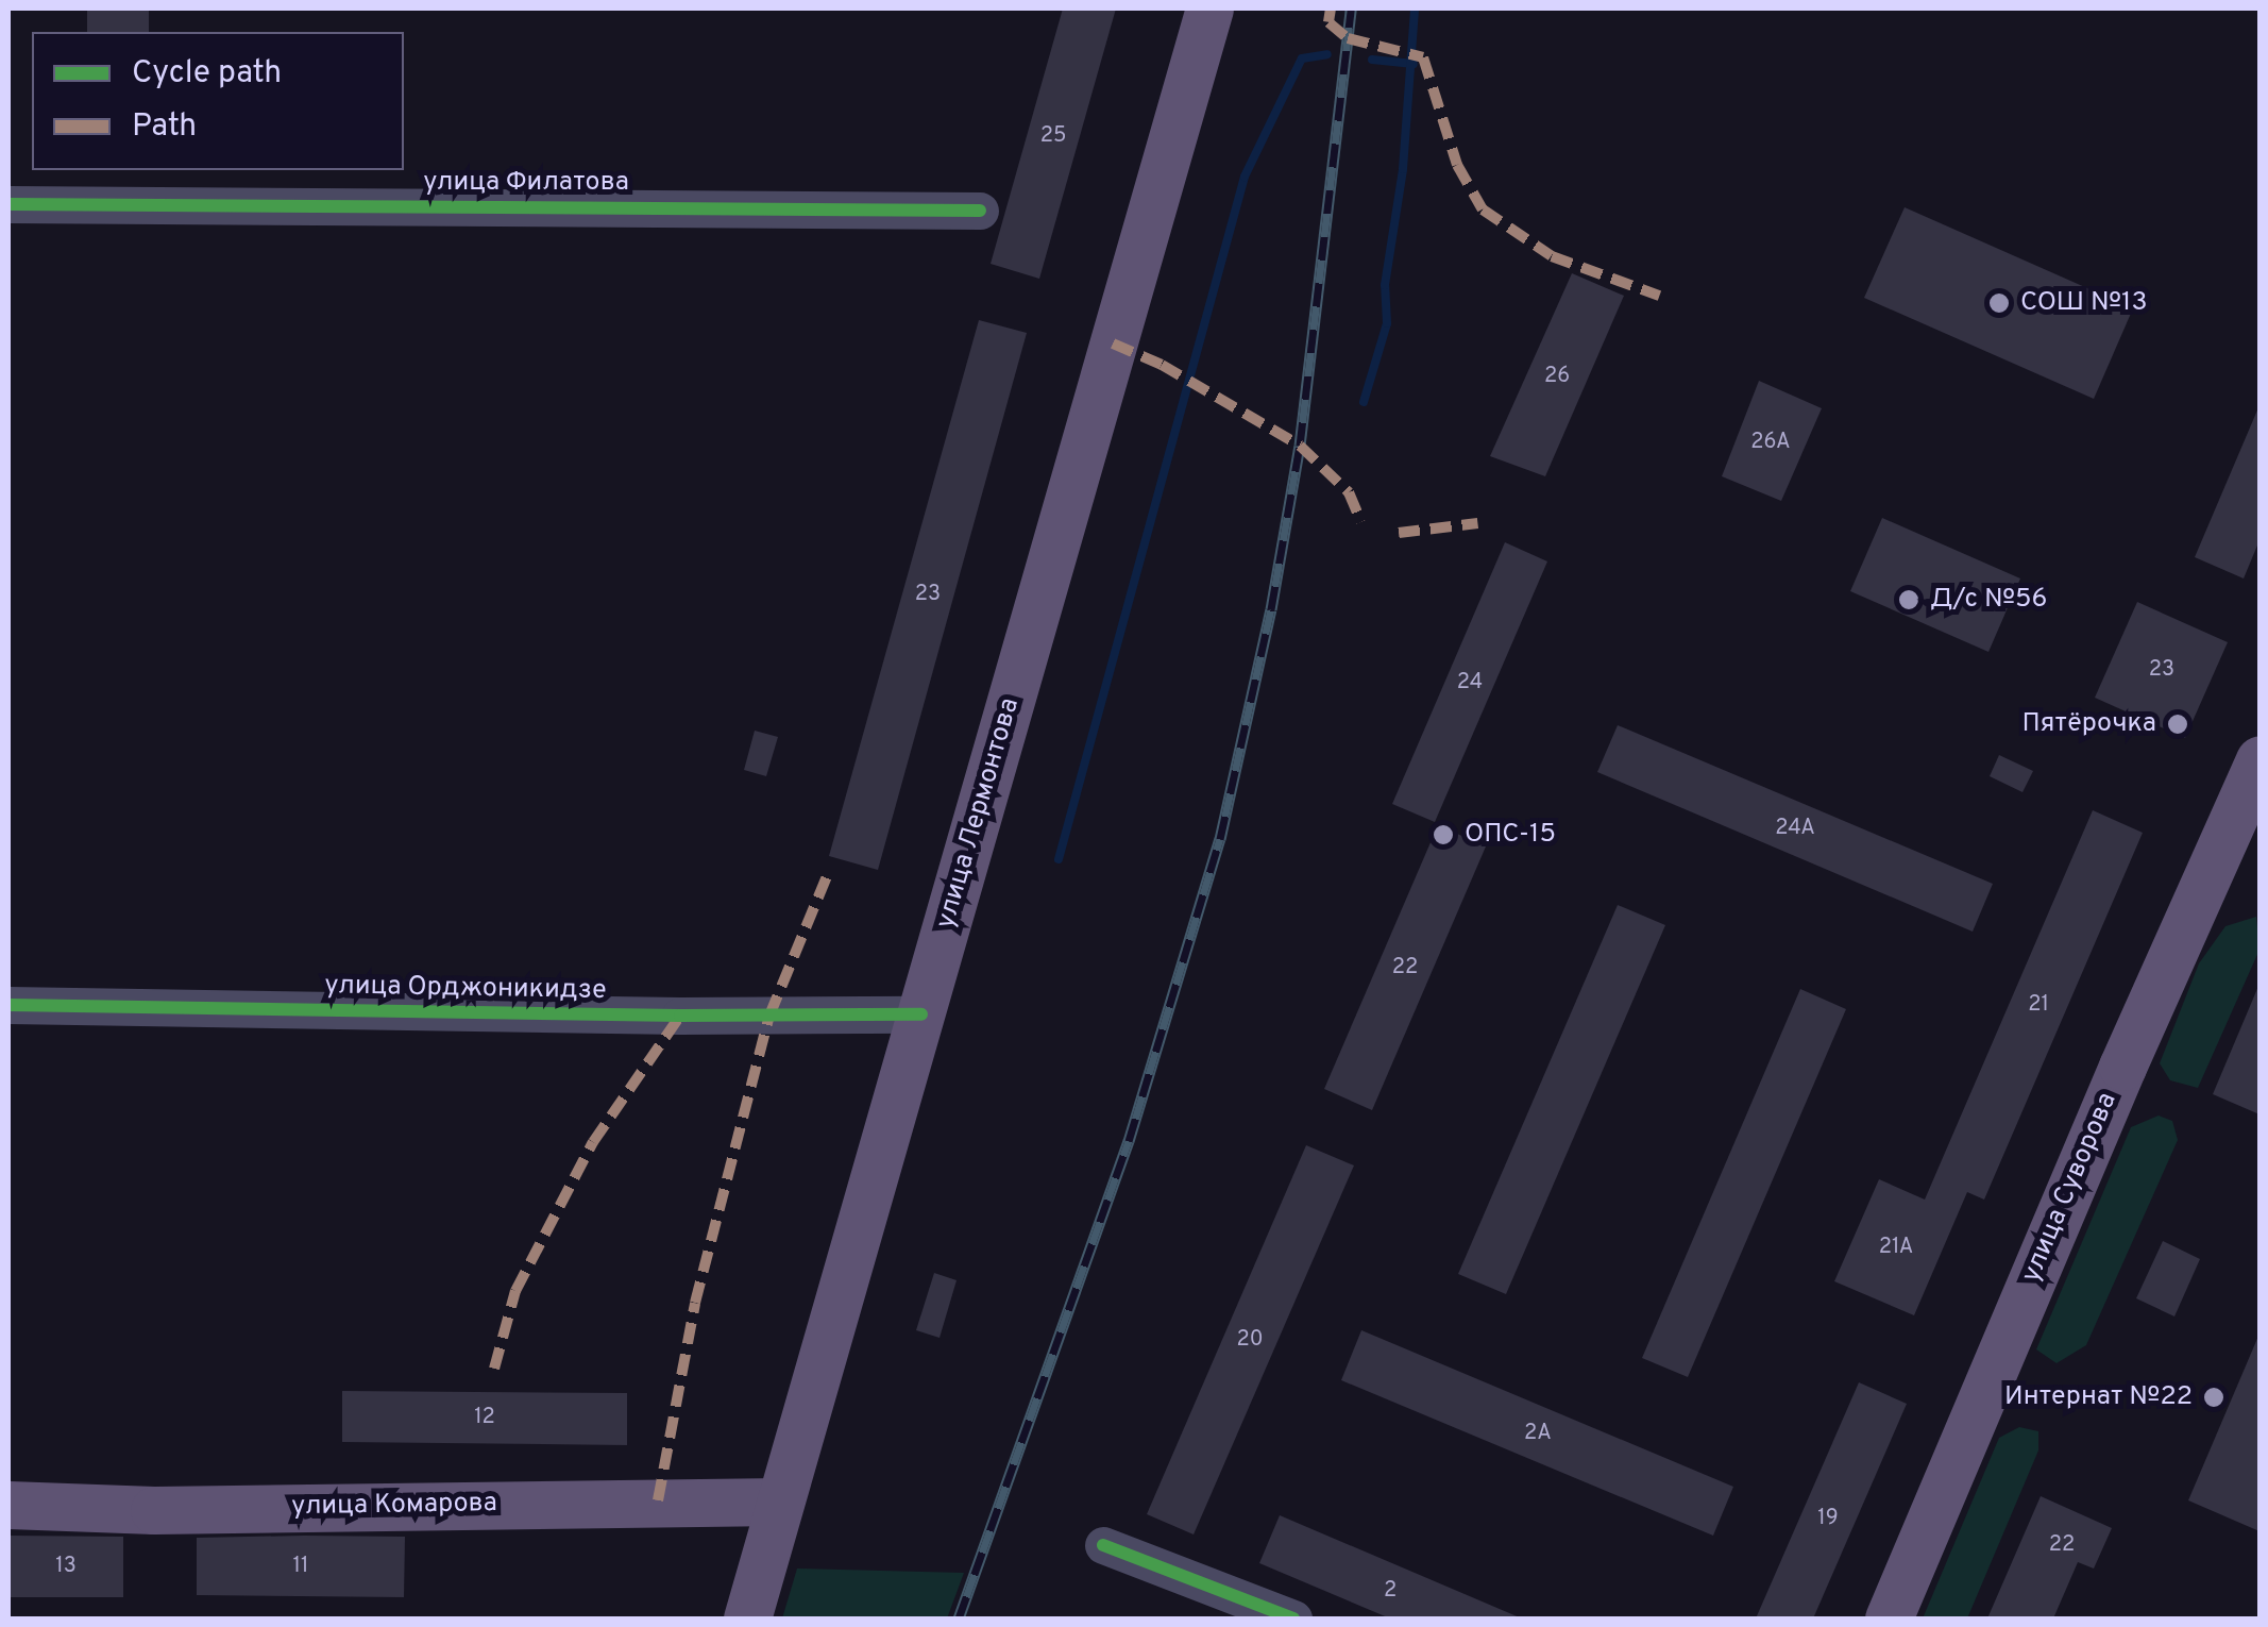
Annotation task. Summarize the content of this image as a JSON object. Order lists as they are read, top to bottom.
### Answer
{
  "streets": {
    "main road": ["улица Лермонтова", "улица Суворова", "улица Комарова"],
    "street": ["улица Филатова", "улица Орджоникидзе"]
  },
  "crossings": [
    ["улица Лермонтова", "улица Орджоникидзе"],
    ["улица Лермонтова", "улица Комарова"]
  ],
  "places": [
    "СОШ №13",
    "Д/с №56",
    "Пятёрочка",
    "ОПС-15",
    "Интернат №22"
  ],
  "house_numbers": [
    "25",
    "26",
    "26А",
    "23",
    "23",
    "24",
    "24А",
    "22",
    "21",
    "21А",
    "20",
    "12",
    "2А",
    "19",
    "22",
    "13",
    "11",
    "2"
  ],
  "legend": ["Cycle path", "Path"]
}
